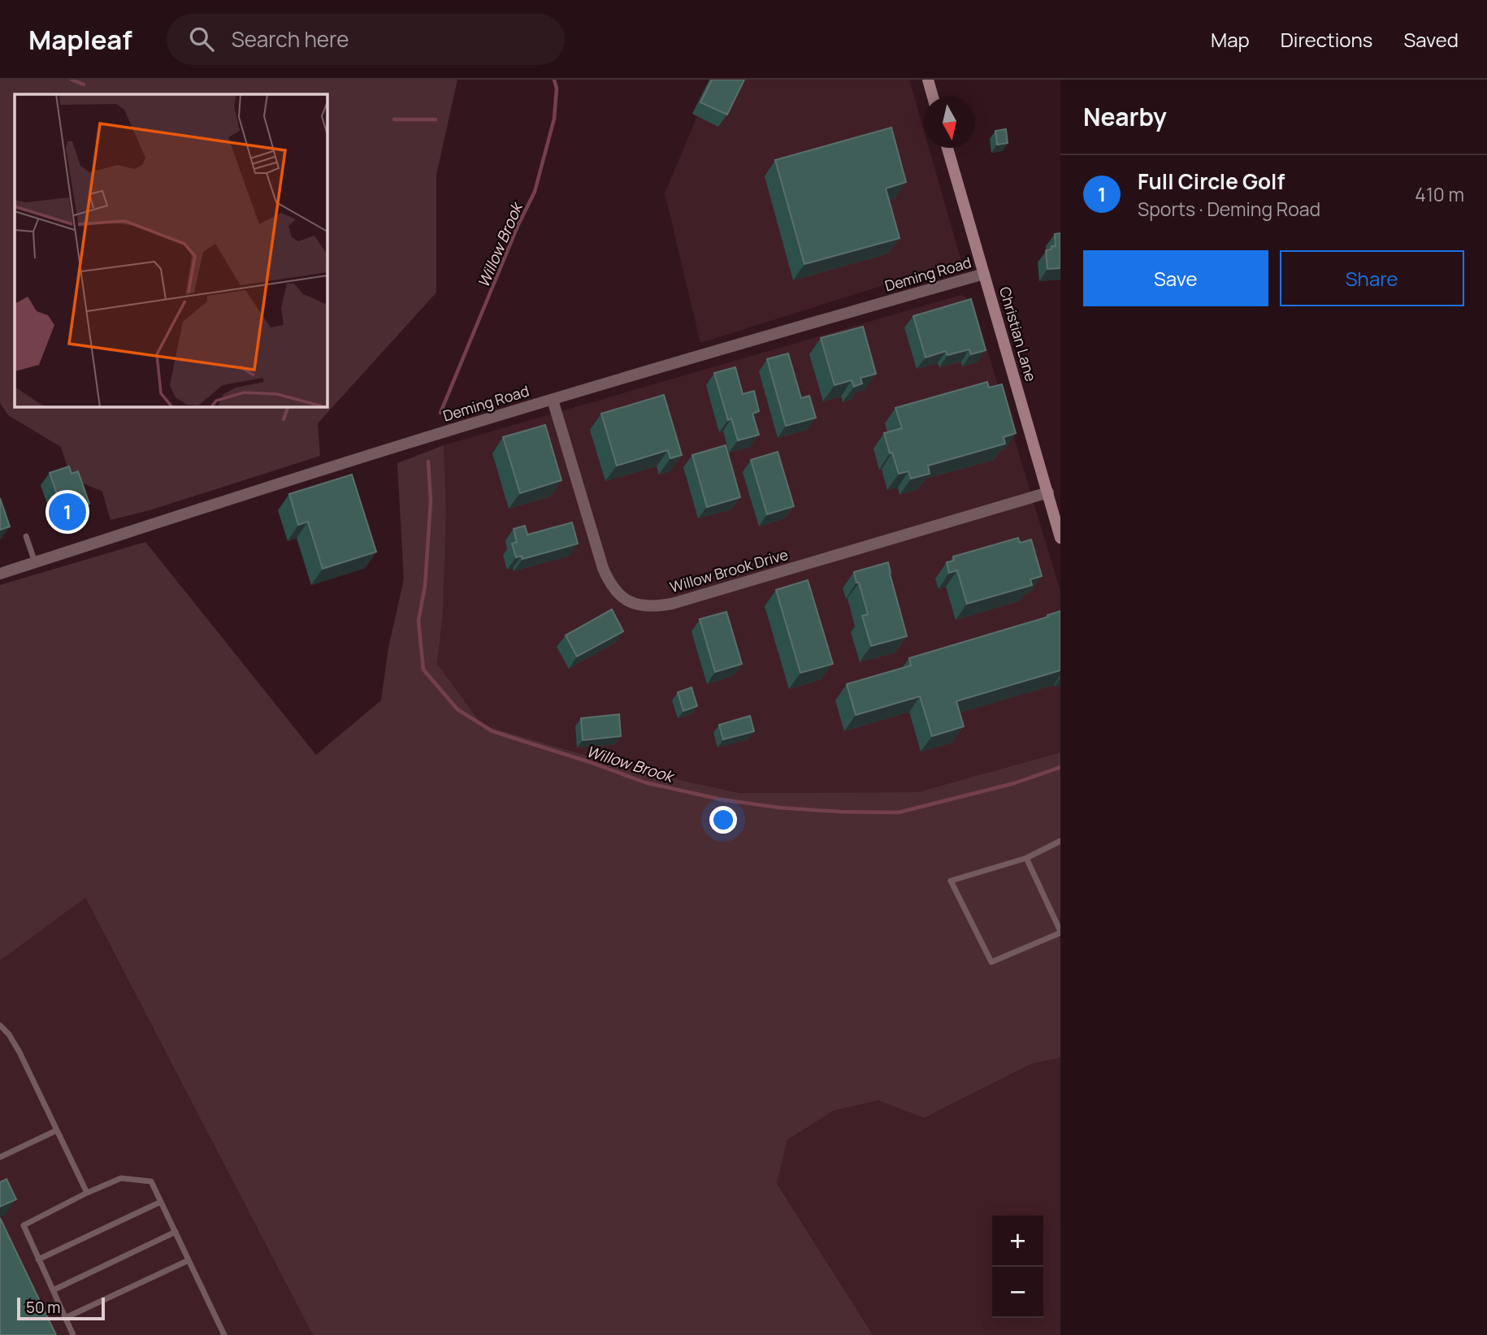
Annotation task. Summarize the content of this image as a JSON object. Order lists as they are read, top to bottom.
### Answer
{
  "streets": {
    "main road": ["Christian Lane"],
    "street": ["Deming Road", "Willow Brook Drive"]
  },
  "crossings": [
    ["Deming Road", "Christian Lane"],
    ["Deming Road", "Willow Brook Drive"],
    ["Christian Lane", "Willow Brook Drive"]
  ],
  "water": ["Willow Brook"],
  "scale_bar": "50 m",
  "north": "bottom",
  "page": {
    "header": "Mapleaf",
    "search": "Search here",
    "nav": ["Map", "Directions", "Saved"],
    "heading": "Nearby",
    "list": [
      {
        "mark": "1",
        "name": "Full Circle Golf",
        "note": "Sports · Deming Road",
        "value": "410 m"
      }
    ],
    "buttons": ["Save", "Share"],
    "pins": "1",
    "map_buttons": ["+", "−"],
    "scale": "50 m"
  }
}
